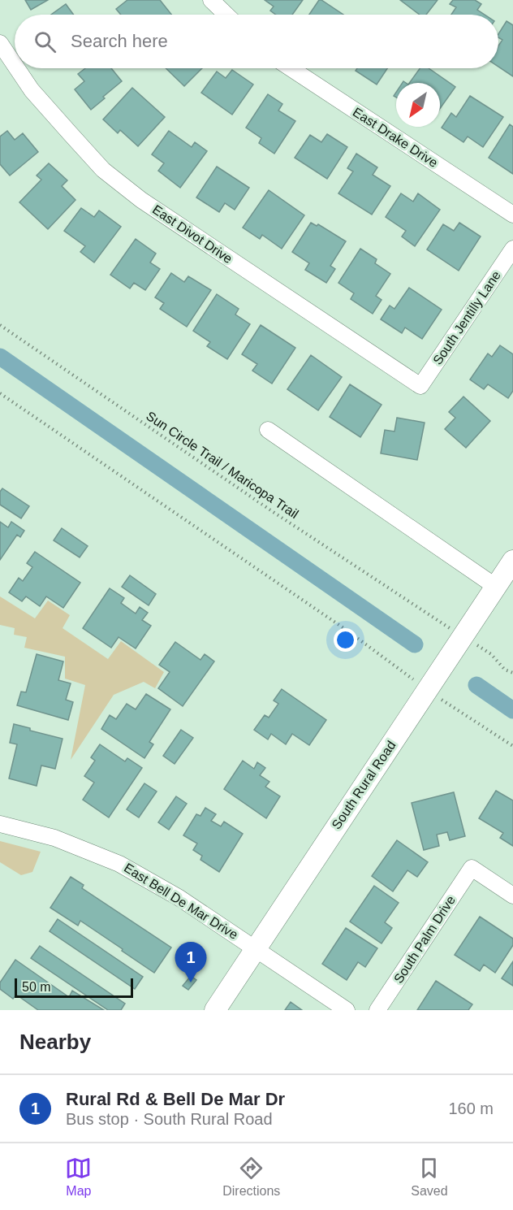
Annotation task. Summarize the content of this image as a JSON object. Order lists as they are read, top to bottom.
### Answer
{
  "streets": {
    "main road": ["South Rural Road"],
    "street": [
      "East Drake Drive",
      "East Divot Drive",
      "South Jentilly Lane",
      "East Bell De Mar Drive",
      "South Palm Drive"
    ],
    "path": ["Sun Circle Trail / Maricopa Trail"]
  },
  "crossings": [
    ["East Divot Drive", "South Jentilly Lane"],
    ["South Rural Road", "East Bell De Mar Drive"]
  ],
  "scale_bar": "50 m",
  "north": "bottom left",
  "page": {
    "search": "Search here",
    "pins": "1",
    "scale": "50 m",
    "heading": "Nearby",
    "list": [
      {
        "mark": "1",
        "name": "Rural Rd & Bell De Mar Dr",
        "note": "Bus stop · South Rural Road",
        "value": "160 m"
      }
    ],
    "nav": ["Map", "Directions", "Saved"]
  }
}
